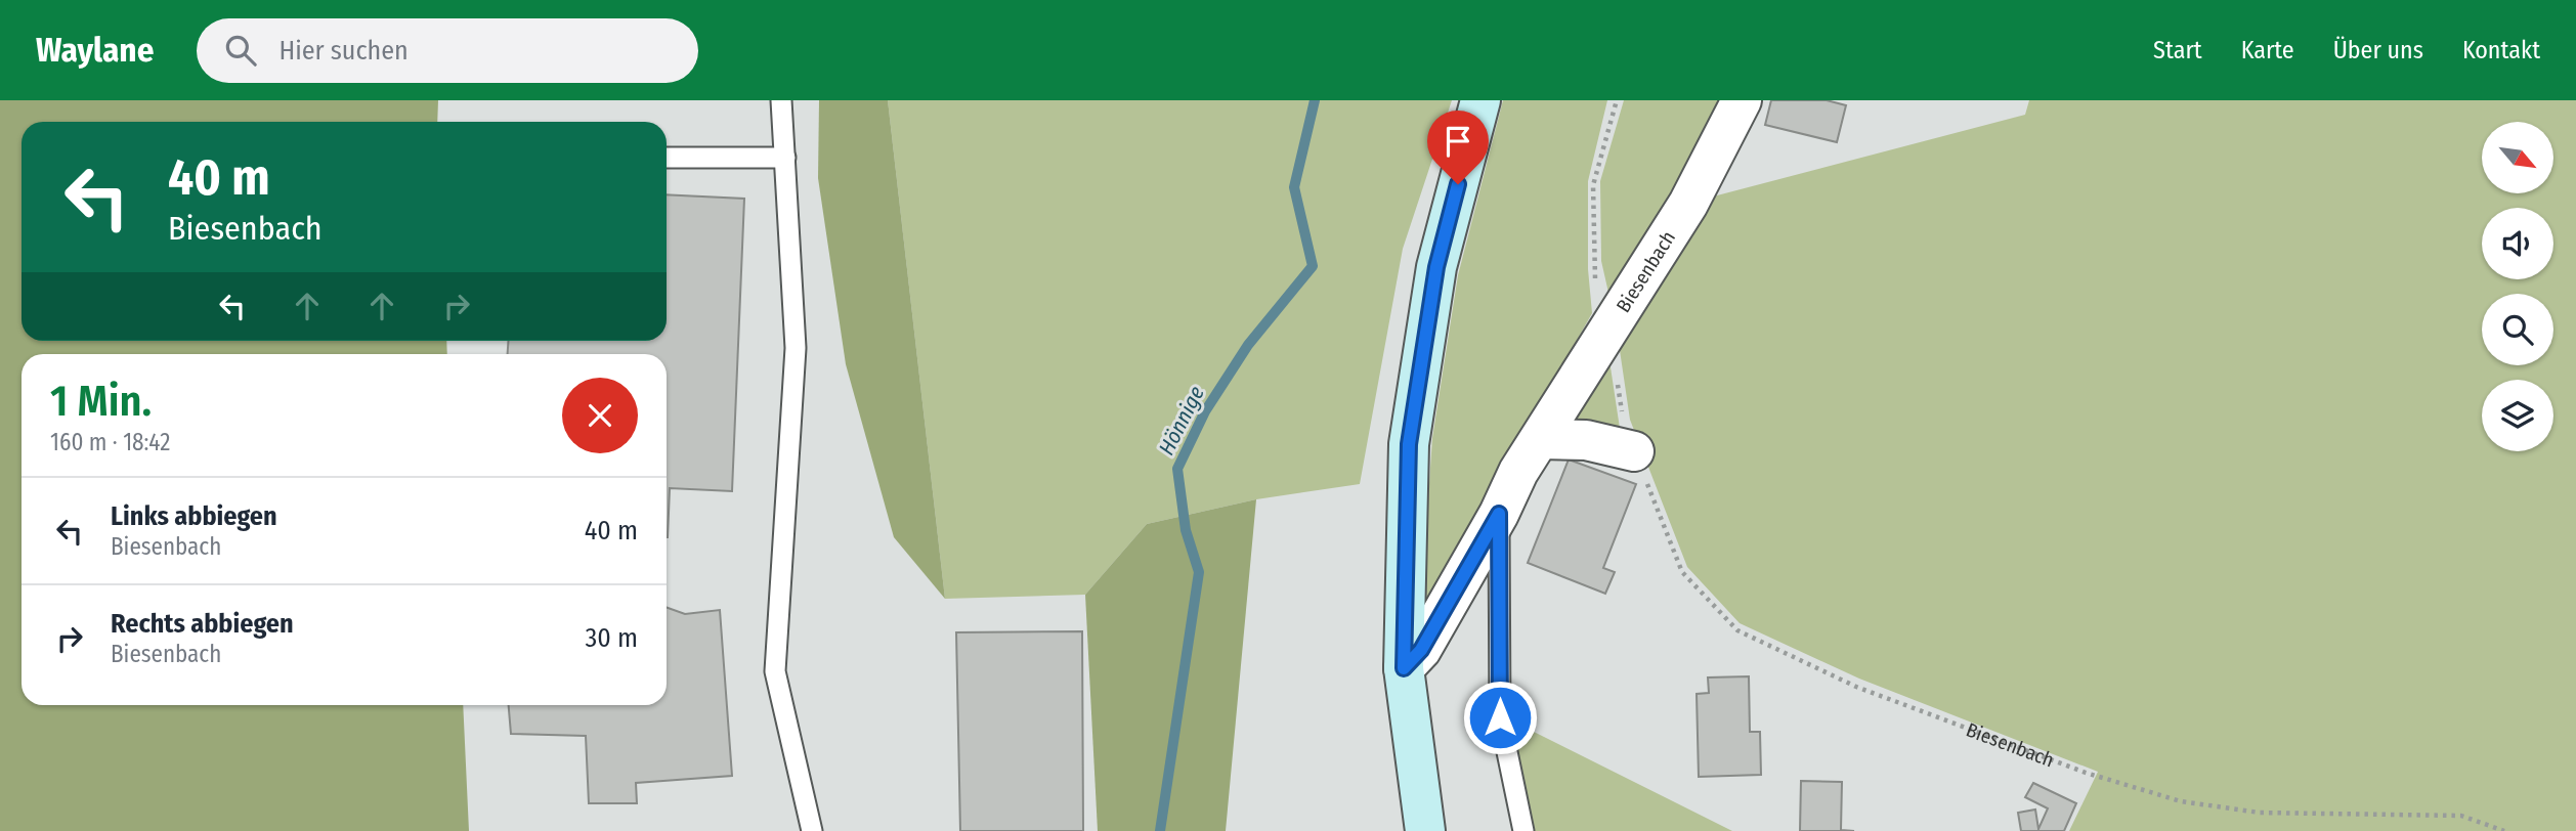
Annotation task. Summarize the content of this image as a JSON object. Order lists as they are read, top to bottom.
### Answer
{
  "streets": {
    "street": ["Biesenbach"]
  },
  "water": ["Hönnige"],
  "north": "bottom right",
  "page": {
    "header": "Waylane",
    "search": "Hier suchen",
    "nav": [
      "Start",
      "Karte",
      "Über uns",
      "Kontakt"
    ],
    "turn": ["40 m", "Biesenbach"],
    "heading": ["1 Min.", "160 m · 18:42"],
    "list": [
      {
        "name": "Links abbiegen",
        "note": "Biesenbach",
        "value": "40 m"
      },
      {
        "name": "Rechts abbiegen",
        "note": "Biesenbach",
        "value": "30 m"
      }
    ]
  }
}
